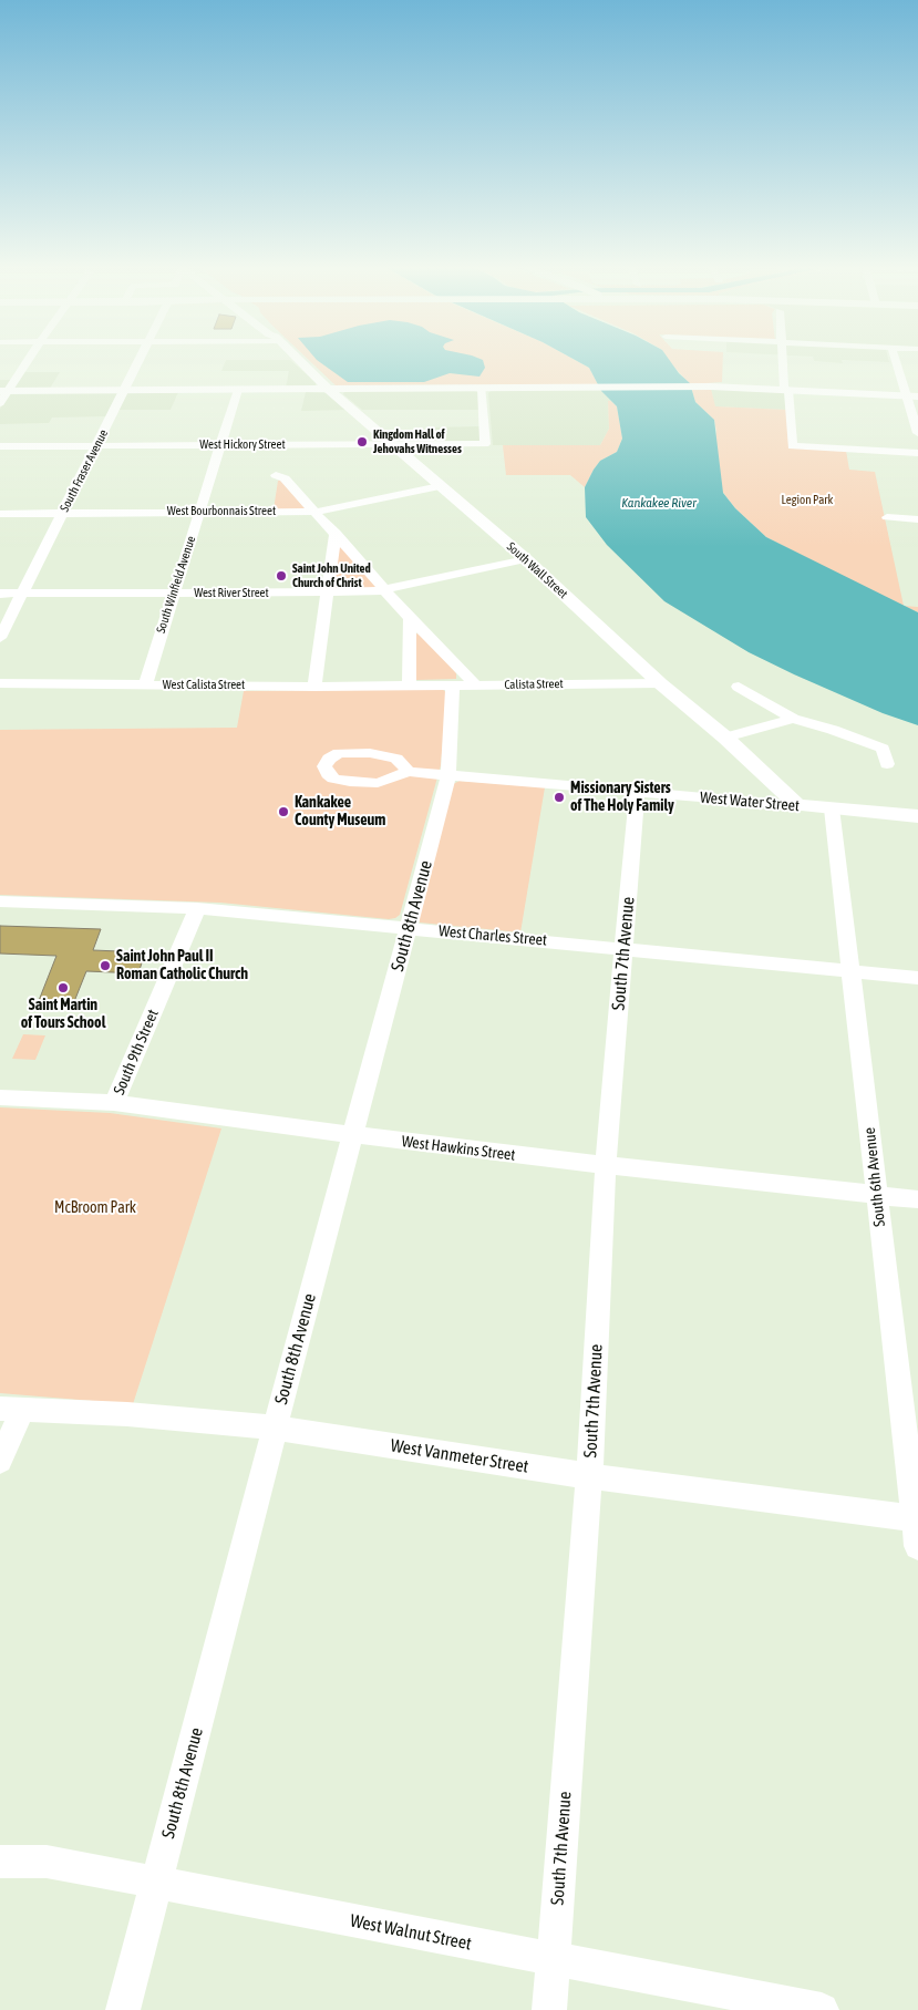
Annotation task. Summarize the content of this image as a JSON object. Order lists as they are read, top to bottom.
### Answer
{
  "streets": {
    "main road": ["South Wall Street", "West Water Street"],
    "street": [
      "West Hickory Street",
      "South Fraser Avenue",
      "West Bourbonnais Street",
      "South Winfield Avenue",
      "West River Street",
      "Calista Street",
      "West Calista Street",
      "South 8th Avenue",
      "West Charles Street",
      "South 7th Avenue",
      "South 9th Street",
      "West Hawkins Street",
      "South 6th Avenue",
      "West Vanmeter Street",
      "West Walnut Street"
    ]
  },
  "crossings": [
    ["West Hickory Street", "South Fraser Avenue"],
    ["West Hickory Street", "South Wall Street"],
    ["West Hickory Street", "South Winfield Avenue"],
    ["South Fraser Avenue", "West Bourbonnais Street"],
    ["South Fraser Avenue", "West River Street"],
    ["West Bourbonnais Street", "South Wall Street"],
    ["West Bourbonnais Street", "South Winfield Avenue"],
    ["South Wall Street", "West River Street"],
    ["South Wall Street", "Calista Street"],
    ["South Wall Street", "West Water Street"],
    ["South Winfield Avenue", "West River Street"],
    ["South Winfield Avenue", "West Calista Street"],
    ["Calista Street", "West Calista Street"],
    ["Calista Street", "South 8th Avenue"],
    ["West Water Street", "South 8th Avenue"],
    ["West Water Street", "South 7th Avenue"],
    ["West Water Street", "South 6th Avenue"],
    ["South 8th Avenue", "West Charles Street"],
    ["South 8th Avenue", "West Hawkins Street"],
    ["South 8th Avenue", "West Vanmeter Street"],
    ["South 8th Avenue", "West Walnut Street"],
    ["West Charles Street", "South 7th Avenue"],
    ["West Charles Street", "South 9th Street"],
    ["West Charles Street", "South 6th Avenue"],
    ["South 7th Avenue", "West Hawkins Street"],
    ["South 7th Avenue", "West Vanmeter Street"],
    ["South 7th Avenue", "West Walnut Street"],
    ["South 9th Street", "West Hawkins Street"],
    ["West Hawkins Street", "South 6th Avenue"],
    ["South 6th Avenue", "West Vanmeter Street"]
  ],
  "water": ["Kankakee River"],
  "parks": ["Legion Park", "McBroom Park"],
  "places": [
    "Kingdom Hall of Jehovahs Witnesses",
    "Saint John United Church of Christ",
    "Missionary Sisters of The Holy Family",
    "Kankakee County Museum",
    "Saint John Paul II Roman Catholic Church",
    "Saint Martin of Tours School"
  ]
}
